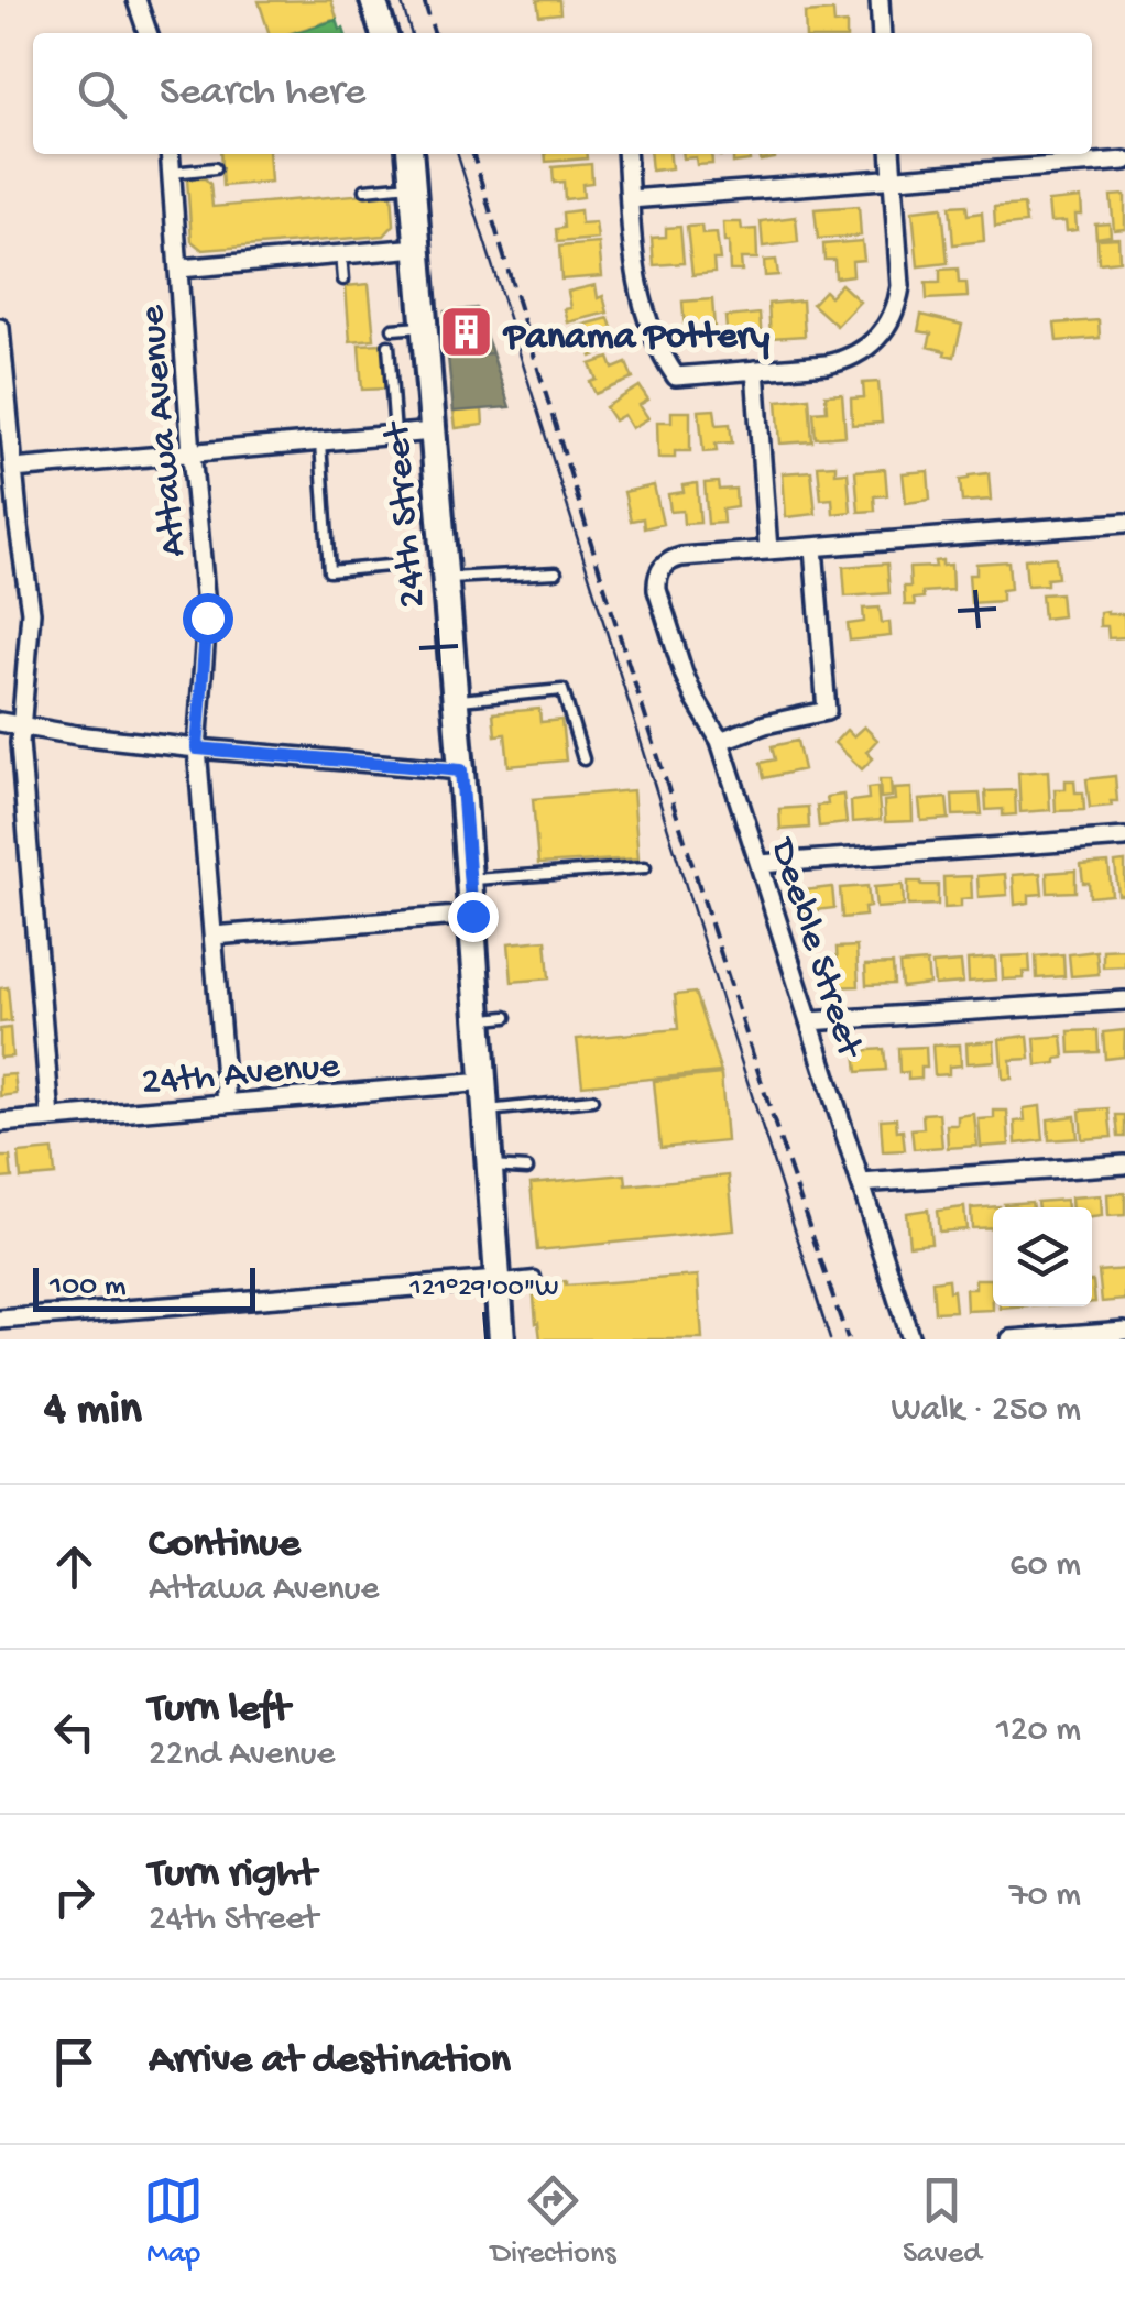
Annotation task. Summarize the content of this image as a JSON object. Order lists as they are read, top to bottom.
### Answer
{
  "streets": {
    "street": [
      "Attawa Avenue",
      "24th Street",
      "Deeble Street",
      "24th Avenue"
    ]
  },
  "crossings": [
    ["Attawa Avenue", "24th Avenue"],
    ["24th Street", "24th Avenue"]
  ],
  "places": {
    "building": ["Panama Pottery"]
  },
  "scale_bar": "100 m",
  "page": {
    "search": "Search here",
    "scale": "100 m",
    "heading": ["4 min", "Walk · 250 m"],
    "list": [
      ["Continue", "Attawa Avenue", "60 m"],
      ["Turn left", "22nd Avenue", "120 m"],
      ["Turn right", "24th Street", "70 m"],
      "Arrive at destination"
    ],
    "nav": ["Map", "Directions", "Saved"]
  },
  "coordinates": ["121°29'00\"W"]
}
